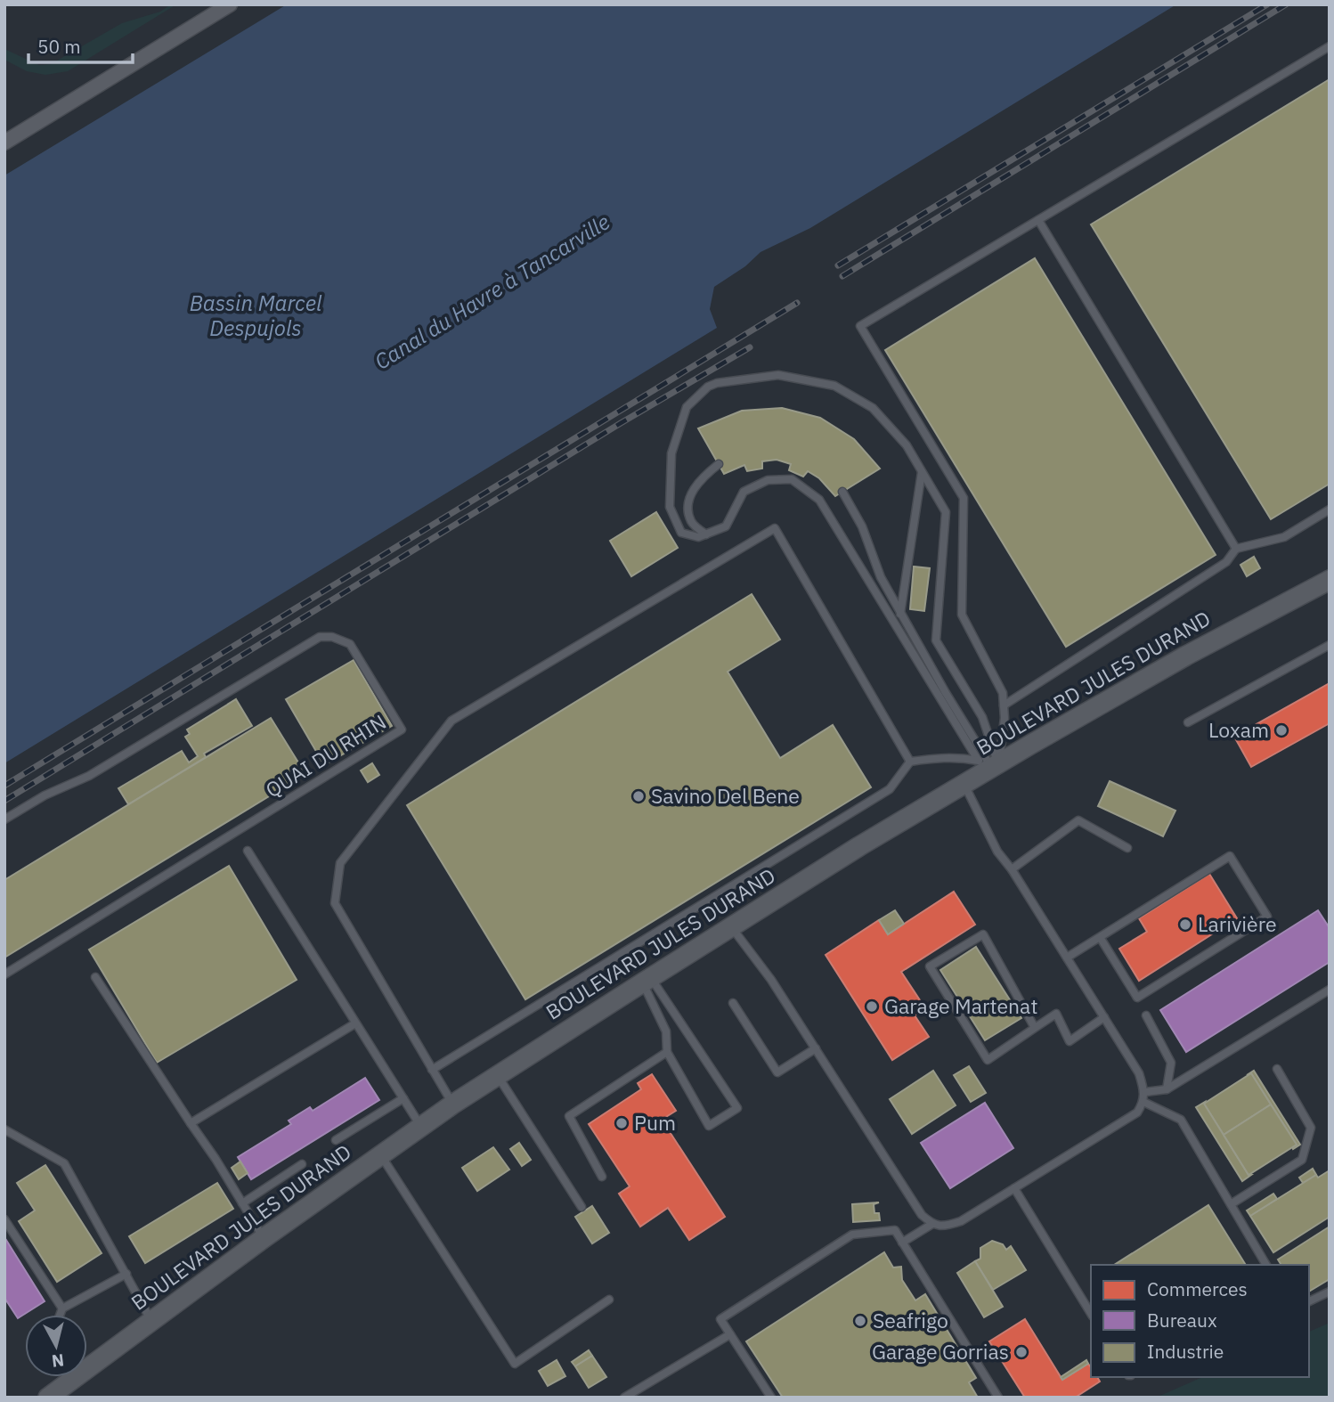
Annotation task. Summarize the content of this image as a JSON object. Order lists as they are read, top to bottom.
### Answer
{
  "streets": {
    "main road": ["BOULEVARD JULES DURAND"],
    "lane": ["QUAI DU RHIN"]
  },
  "water": ["Canal du Havre à Tancarville", "Bassin Marcel Despujols"],
  "places": [
    "Loxam",
    "Savino Del Bene",
    "Larivière",
    "Garage Martenat",
    "Pum",
    "Seafrigo",
    "Garage Gorrias"
  ],
  "legend": ["Commerces", "Bureaux", "Industrie"],
  "scale_bar": "50 m",
  "north": "bottom"
}
